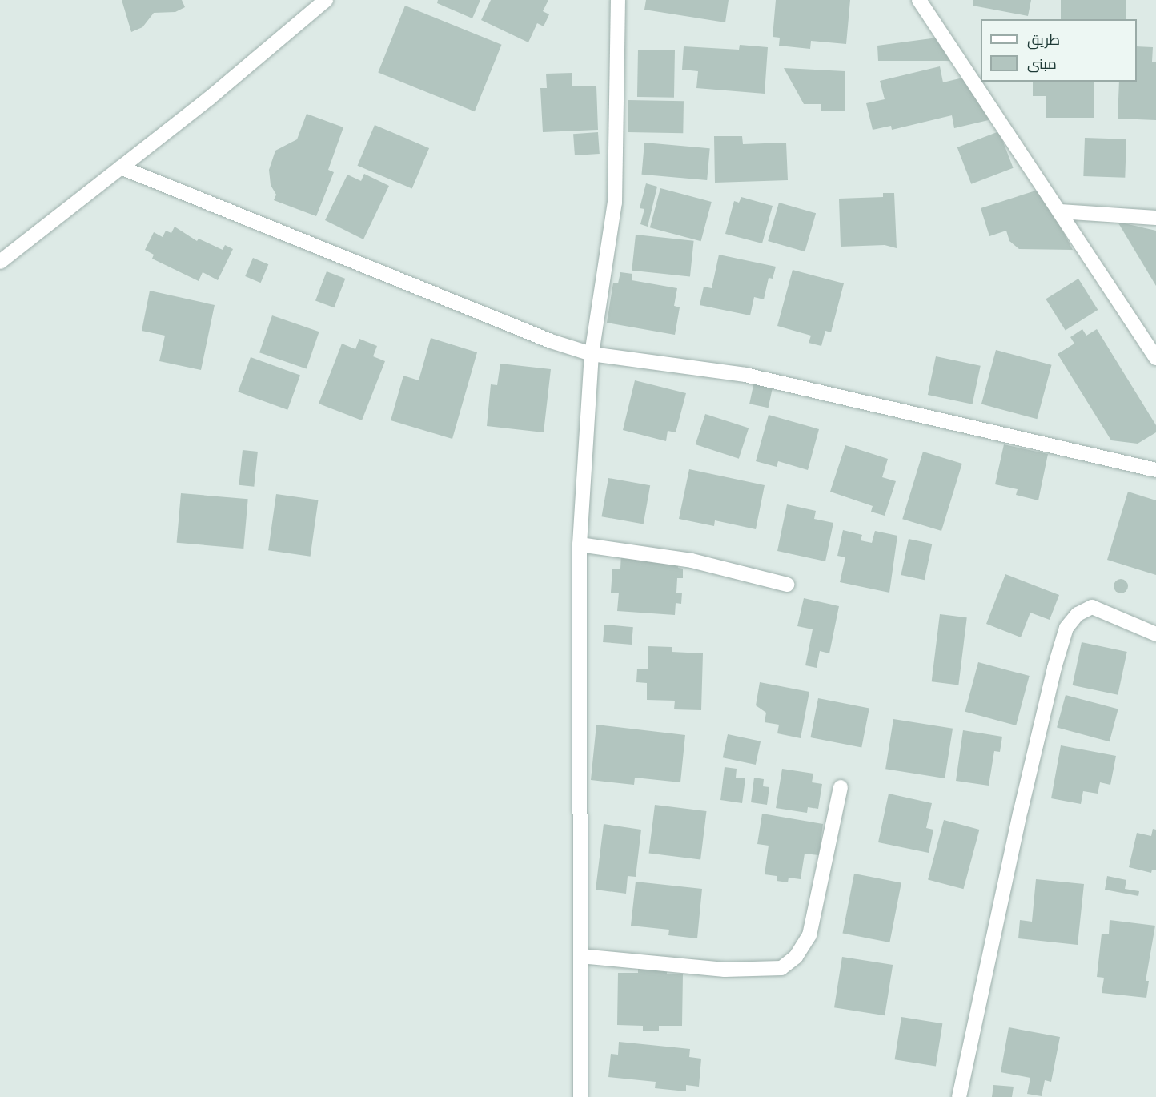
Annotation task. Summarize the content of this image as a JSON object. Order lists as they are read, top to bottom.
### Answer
{
  "legend": ["طريق", "مبنى"]
}
